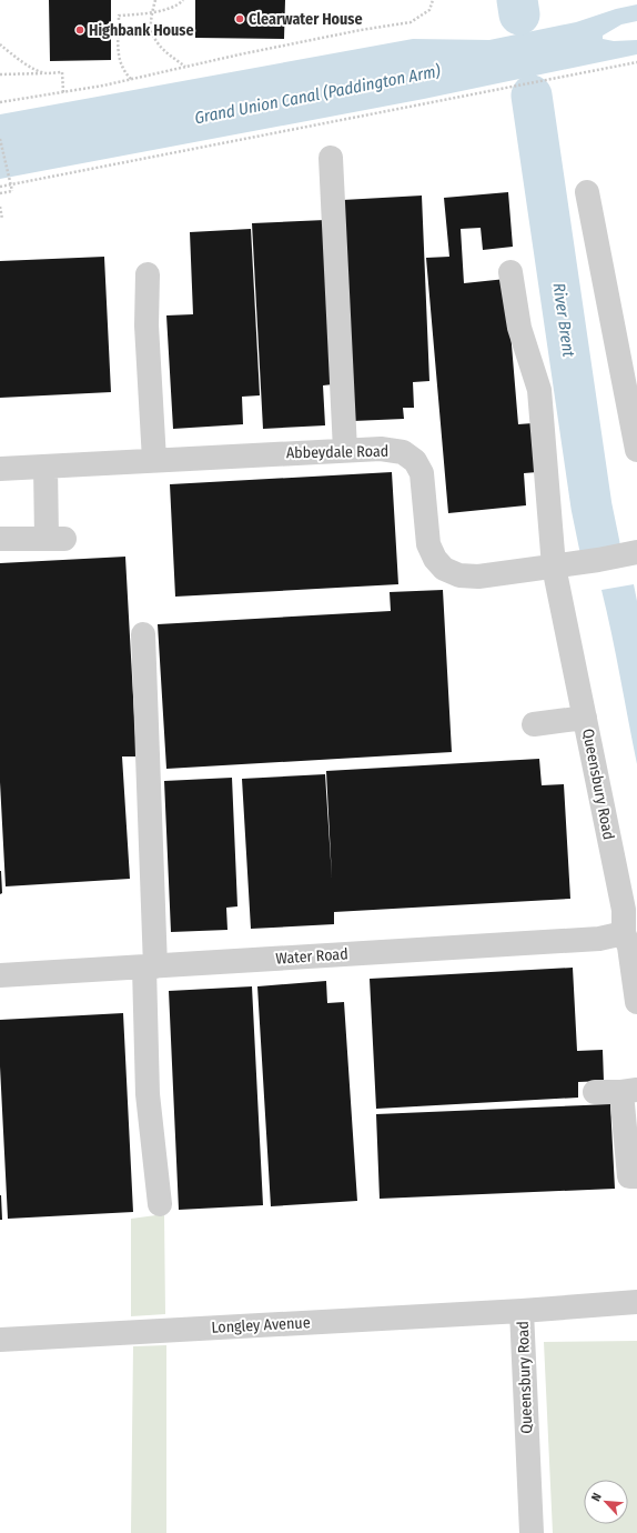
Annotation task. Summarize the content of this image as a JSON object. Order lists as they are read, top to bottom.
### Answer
{
  "streets": {
    "street": [
      "Abbeydale Road",
      "Queensbury Road",
      "Water Road",
      "Longley Avenue"
    ]
  },
  "crossings": [
    ["Abbeydale Road", "Queensbury Road"],
    ["Queensbury Road", "Water Road"],
    ["Queensbury Road", "Longley Avenue"]
  ],
  "water": ["Grand Union Canal (Paddington Arm)", "River Brent"],
  "places": ["Clearwater House", "Highbank House"],
  "north": "top left"
}
